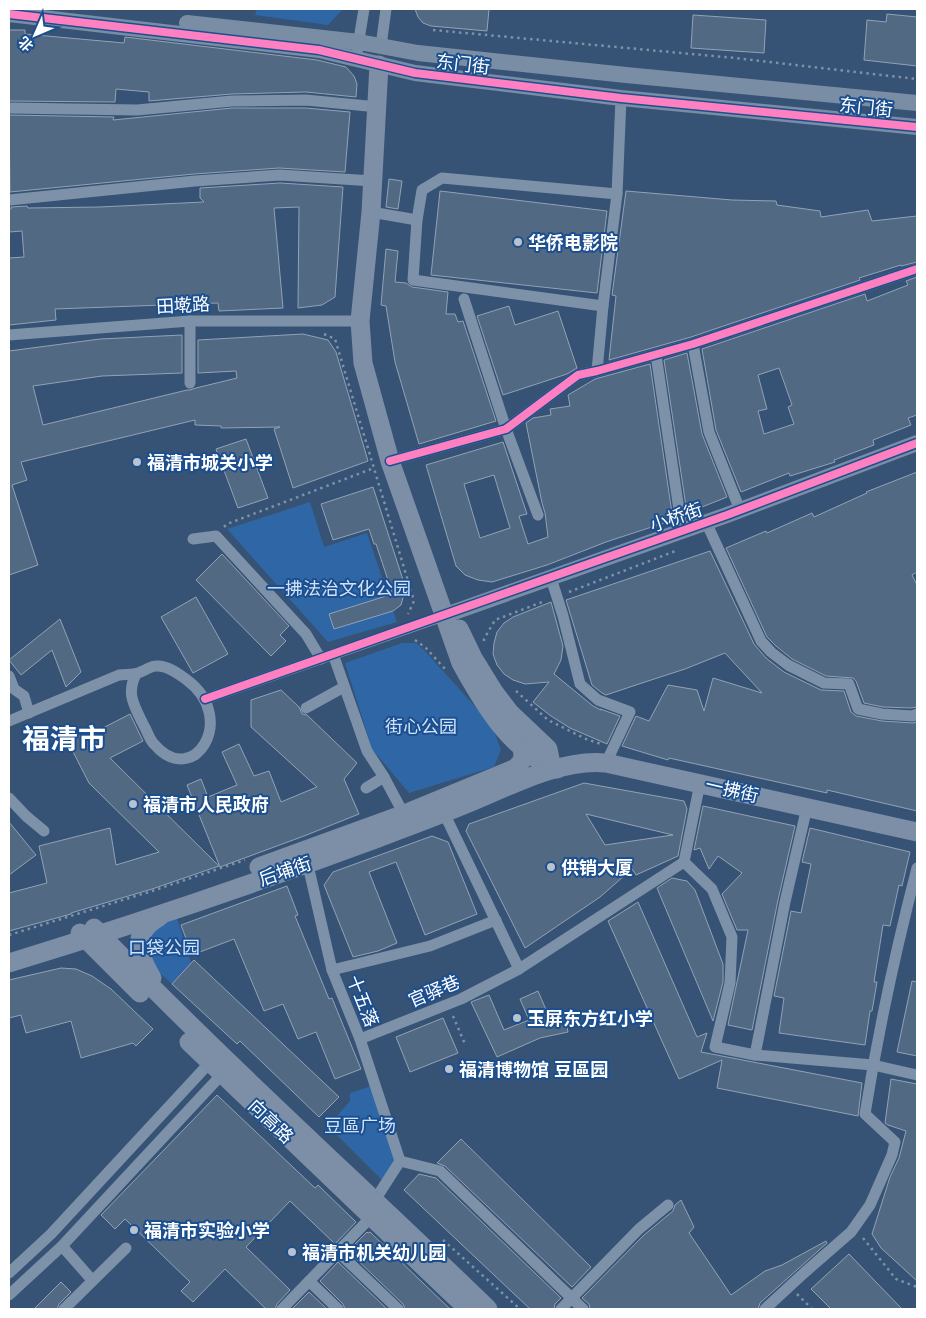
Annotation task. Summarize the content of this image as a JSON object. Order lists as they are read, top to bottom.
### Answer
{
  "streets": {
    "main road": ["一拂街", "后埔街", "向高路"],
    "street": [
      "东门街",
      "田墘路",
      "小桥街",
      "官驿巷",
      "十五落"
    ]
  },
  "crossings": [
    ["一拂街", "后埔街"],
    ["后埔街", "十五落"],
    ["后埔街", "向高路"],
    ["官驿巷", "十五落"]
  ],
  "districts": ["福清市"],
  "parks": [
    "一拂法治文化公园",
    "街心公园",
    "口袋公园",
    "豆區广场"
  ],
  "places": [
    "华侨电影院",
    "福清市城关小学",
    "福清市人民政府",
    "供销大厦",
    "玉屏东方红小学",
    "福清博物馆 豆區园",
    "福清市实验小学",
    "福清市机关幼儿园"
  ],
  "north": "bottom left"
}
